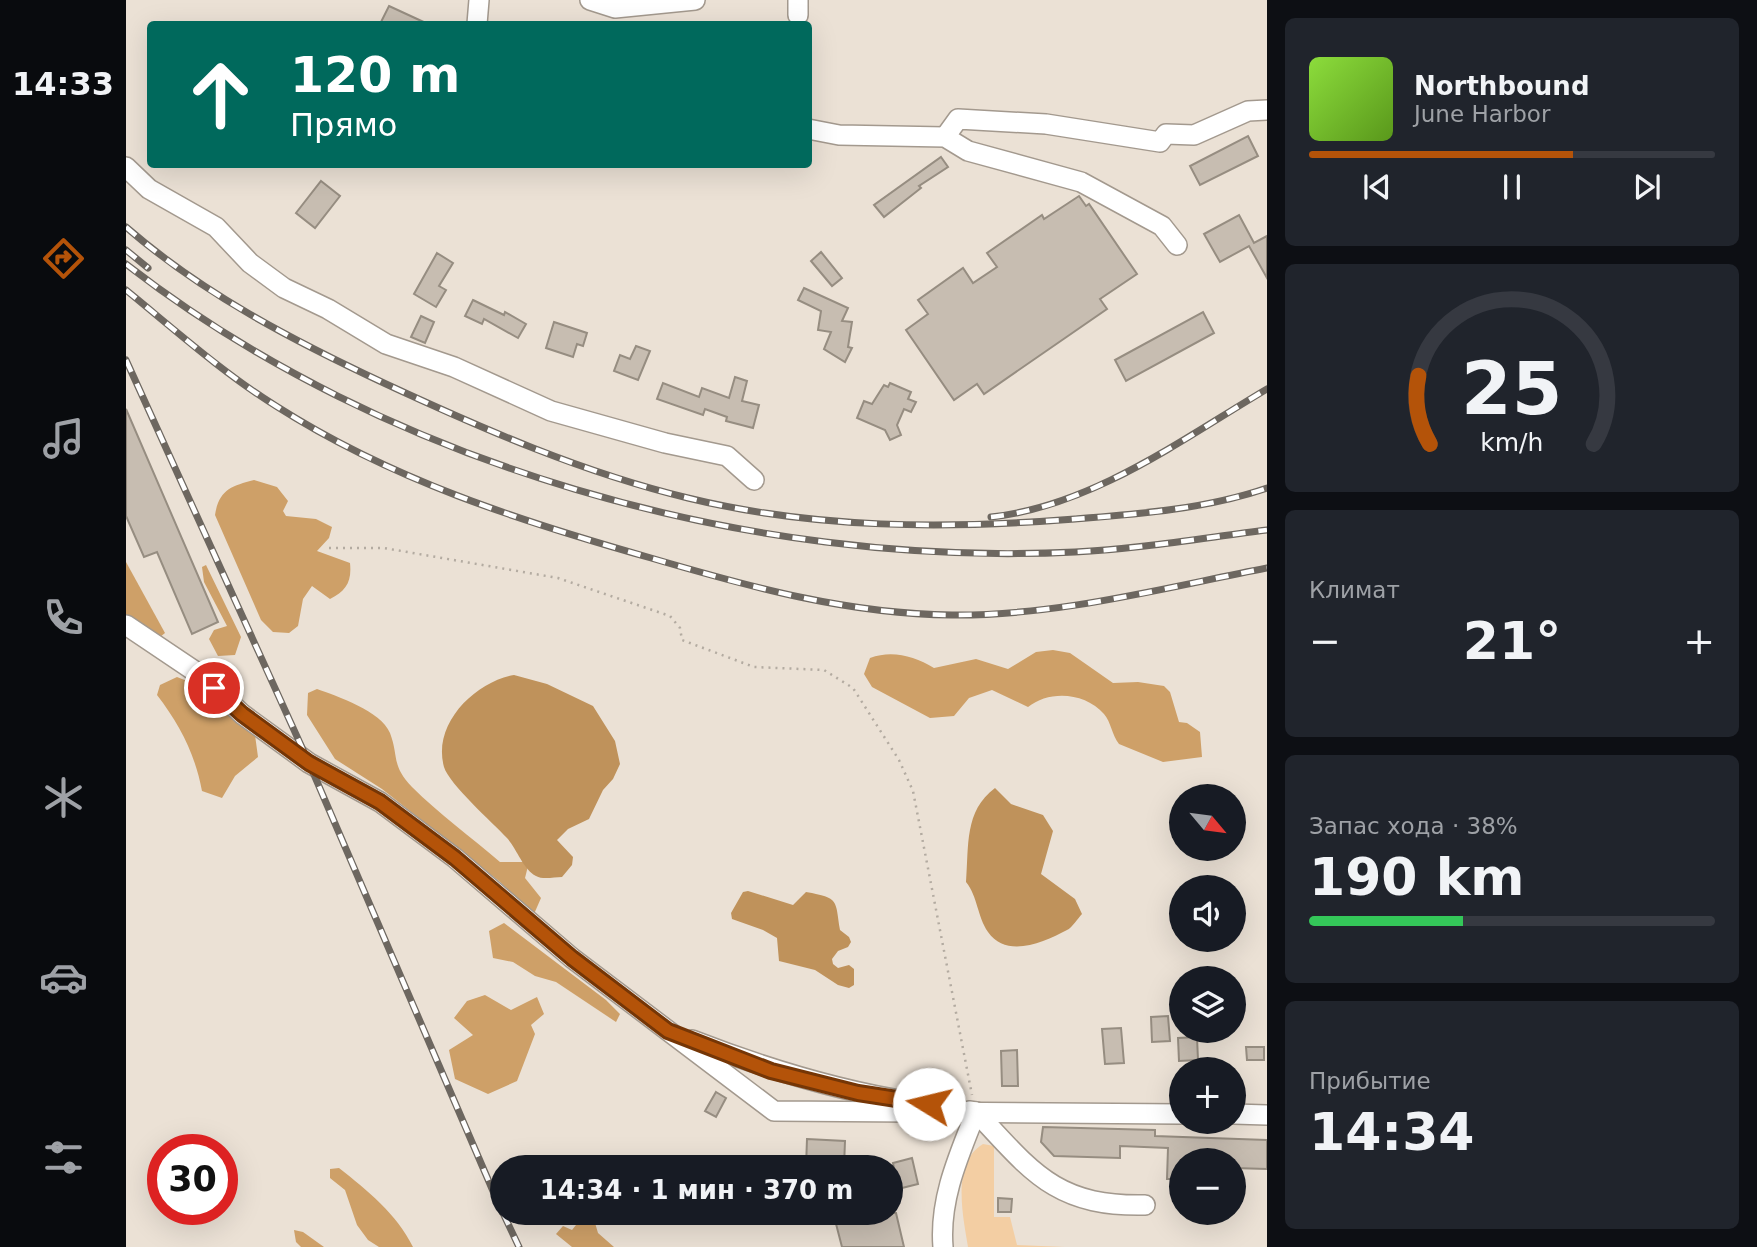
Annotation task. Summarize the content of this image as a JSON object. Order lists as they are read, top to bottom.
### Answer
{
  "north": "bottom right",
  "page": {
    "tabs": "14:33",
    "turn": ["120 m", "Прямо"],
    "song": ["Northbound", "June Harbor"],
    "tile": [
      "Климат",
      ["Запас хода · 38%", "190 km"],
      ["Прибытие", "14:34"]
    ],
    "heat": ["−", "21°", "+"],
    "map_buttons": ["+", "−"],
    "limit": "30",
    "trip": "14:34 · 1 мин · 370 m",
    "gauge": ["25", "km/h"]
  }
}
